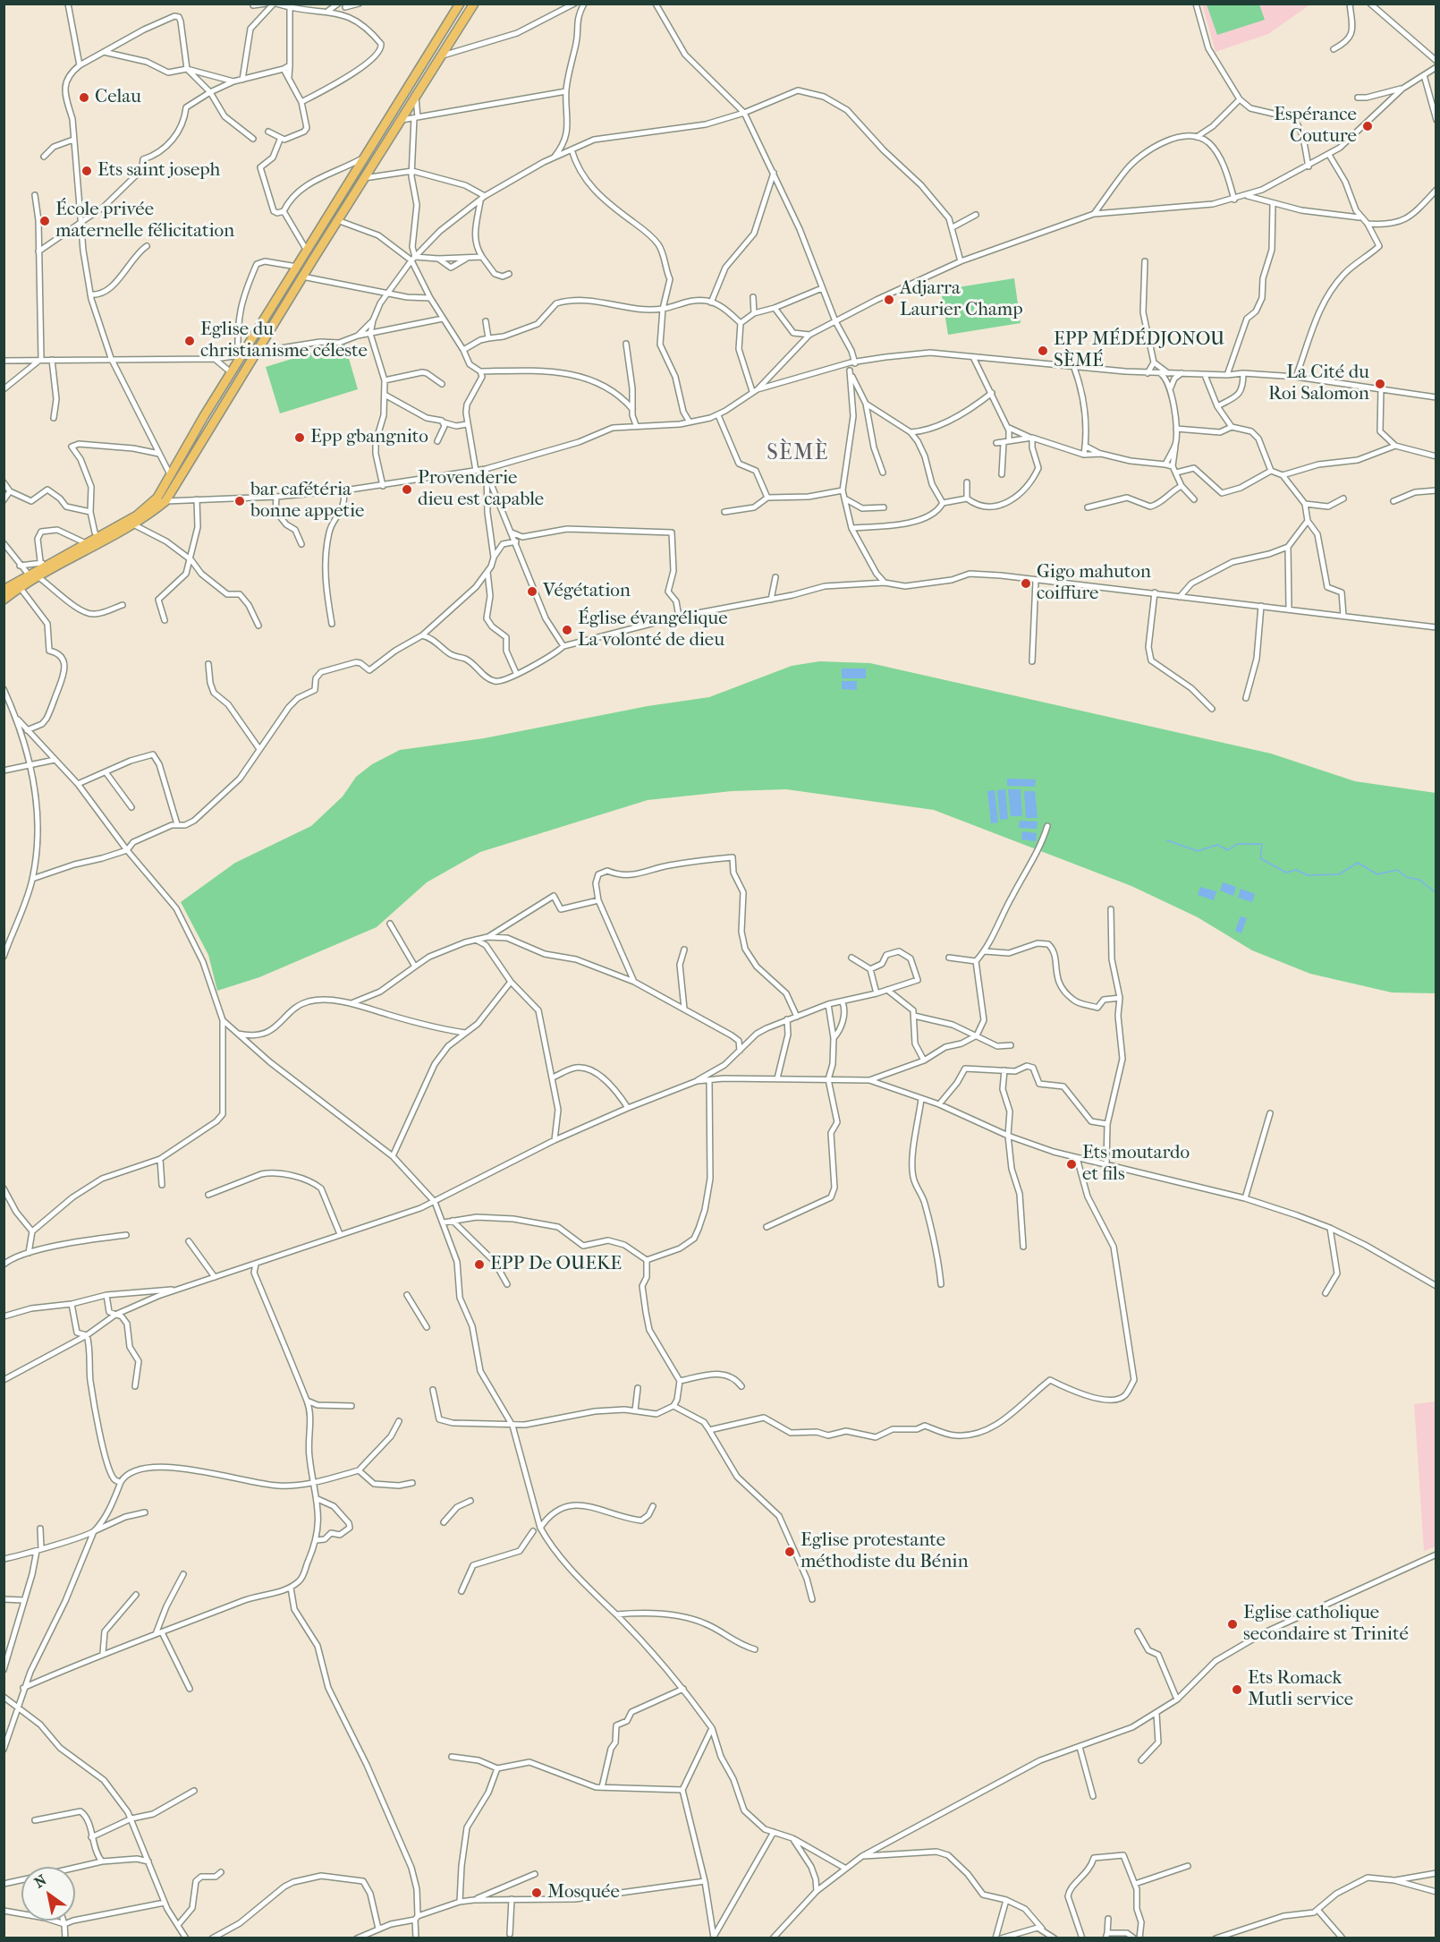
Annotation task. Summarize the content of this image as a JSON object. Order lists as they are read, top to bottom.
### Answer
{
  "districts": ["SÈMÈ"],
  "places": [
    "Celau",
    "Espérance Couture",
    "Ets saint joseph",
    "École privée maternelle félicitation",
    "Adjarra Laurier Champ",
    "Eglise du christianisme céleste",
    "EPP MÉDÉDJONOU SÈMÉ",
    "La Cité du Roi Salomon",
    "Epp gbangnito",
    "Provenderie dieu est capable",
    "bar cafétéria bonne appetie",
    "Gigo mahuton coiffure",
    "Végétation",
    "Église évangélique La volonté de dieu",
    "Ets moutardo et fils",
    "EPP De OUEKE",
    "Eglise protestante méthodiste du Bénin",
    "Eglise catholique secondaire st Trinité",
    "Ets Romack Mutli service",
    "Mosquée"
  ],
  "north": "top left"
}
